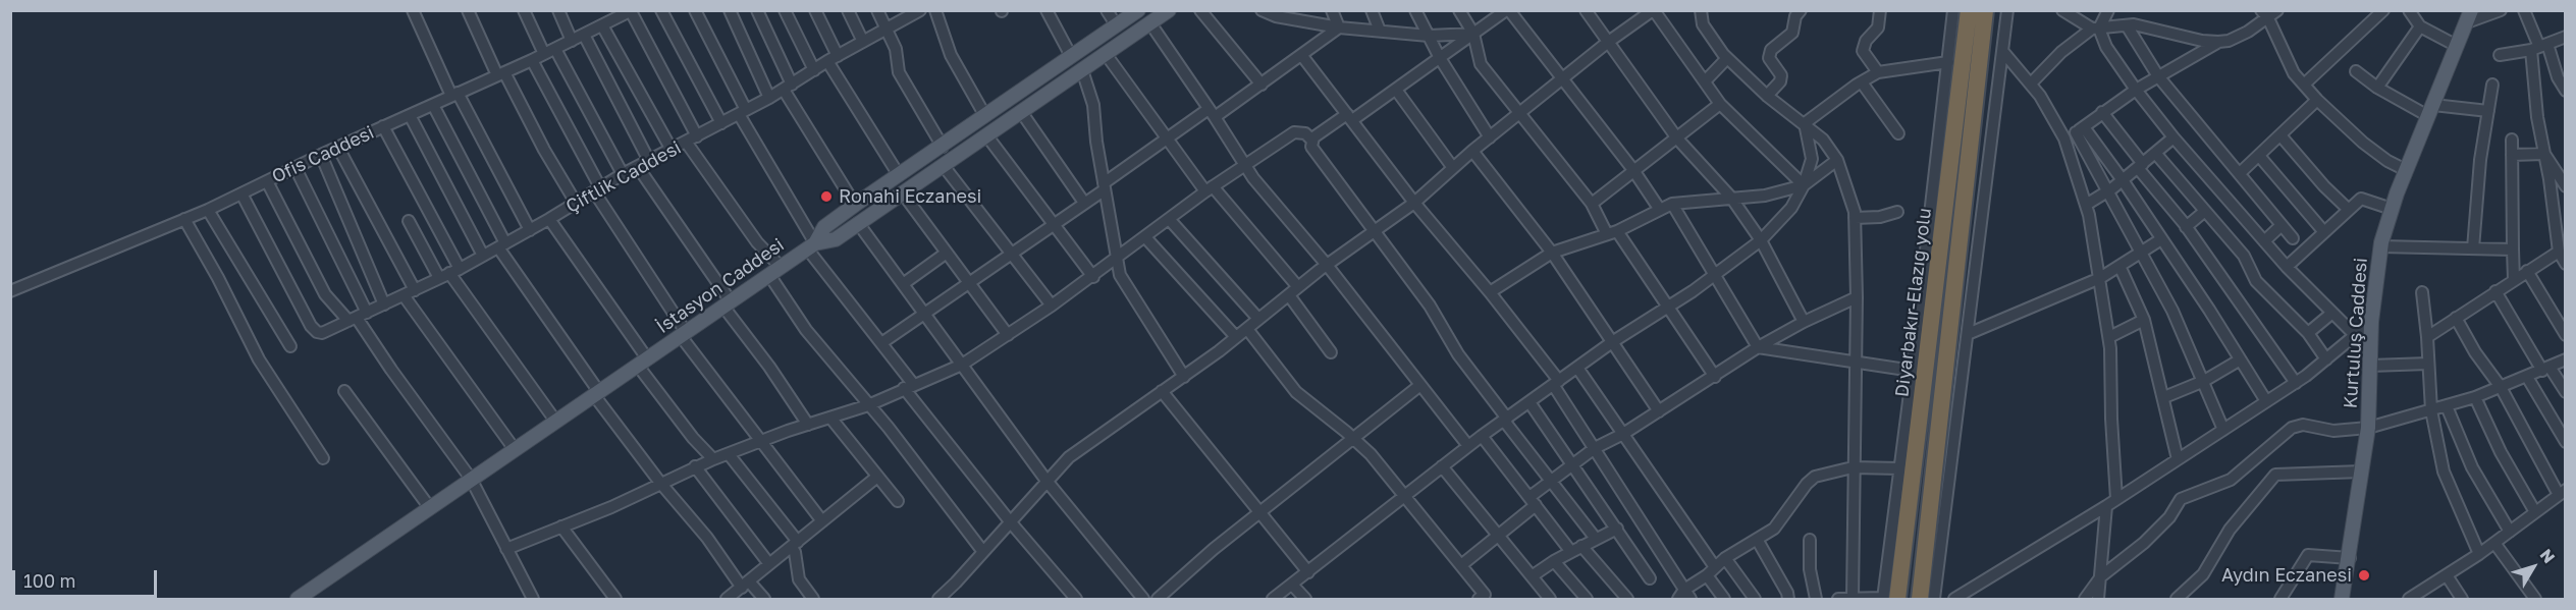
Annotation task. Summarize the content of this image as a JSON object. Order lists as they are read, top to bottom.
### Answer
{
  "streets": {
    "highway": ["Diyarbakır-Elazığ yolu"],
    "main road": ["İstasyon Caddesi", "Kurtuluş Caddesi"],
    "street": ["Ofis Caddesi", "Çiftlik Caddesi"]
  },
  "crossings": [
    ["Ofis Caddesi", "Çiftlik Caddesi"]
  ],
  "places": ["Ronahi Eczanesi", "Aydın Eczanesi"],
  "scale_bar": "100 m",
  "north": "top right"
}
